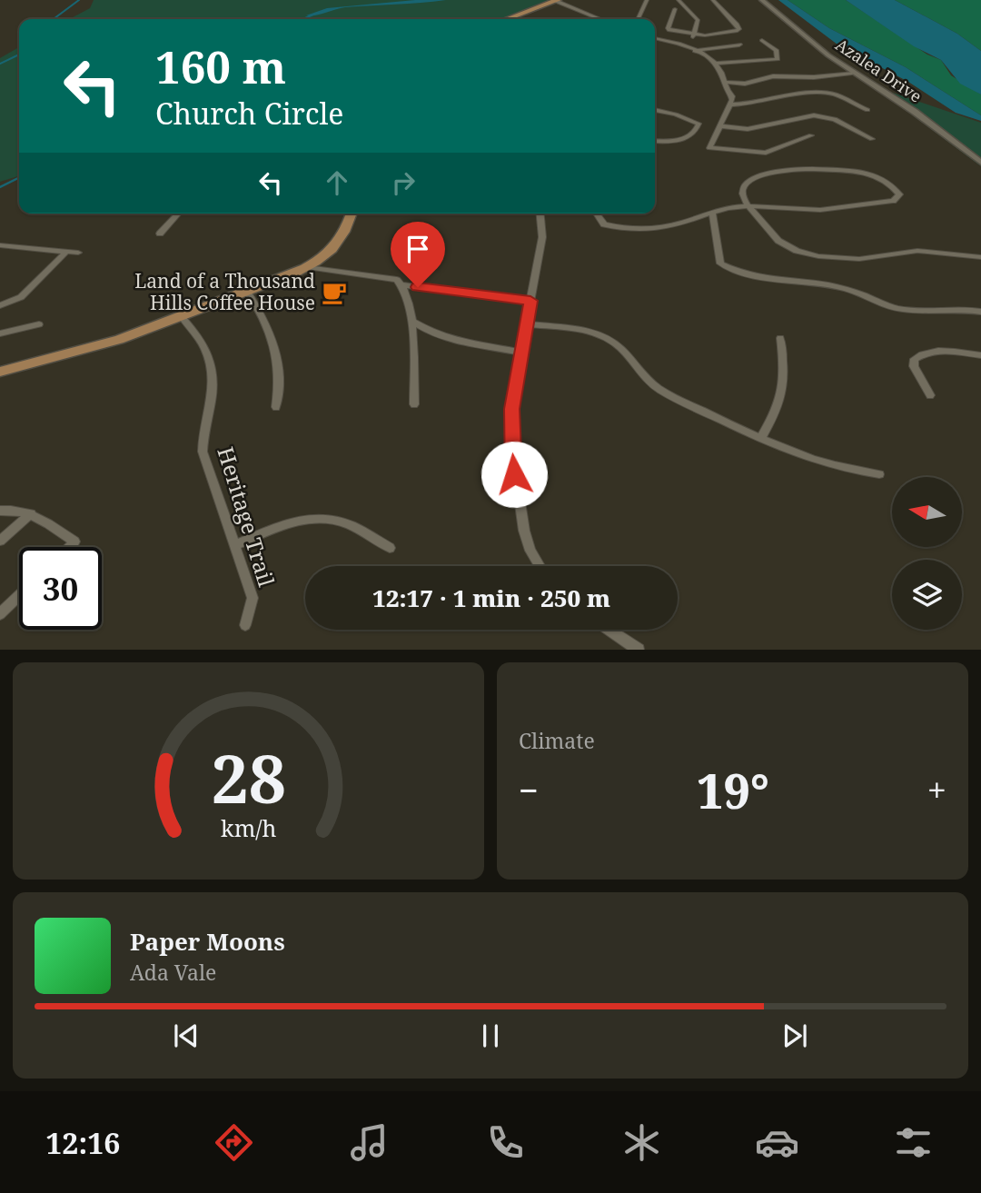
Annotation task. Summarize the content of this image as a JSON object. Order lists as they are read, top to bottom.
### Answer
{
  "streets": {
    "street": ["Azalea Drive", "Heritage Trail"]
  },
  "places": {
    "cafe": ["Land of a Thousand Hills Coffee House"]
  },
  "north": "left",
  "page": {
    "turn": ["160 m", "Church Circle"],
    "limit": "30",
    "trip": "12:17 · 1 min · 250 m",
    "tile": "Climate",
    "heat": ["−", "19°", "+"],
    "song": ["Paper Moons", "Ada Vale"],
    "tabs": "12:16",
    "gauge": ["28", "km/h"]
  }
}
